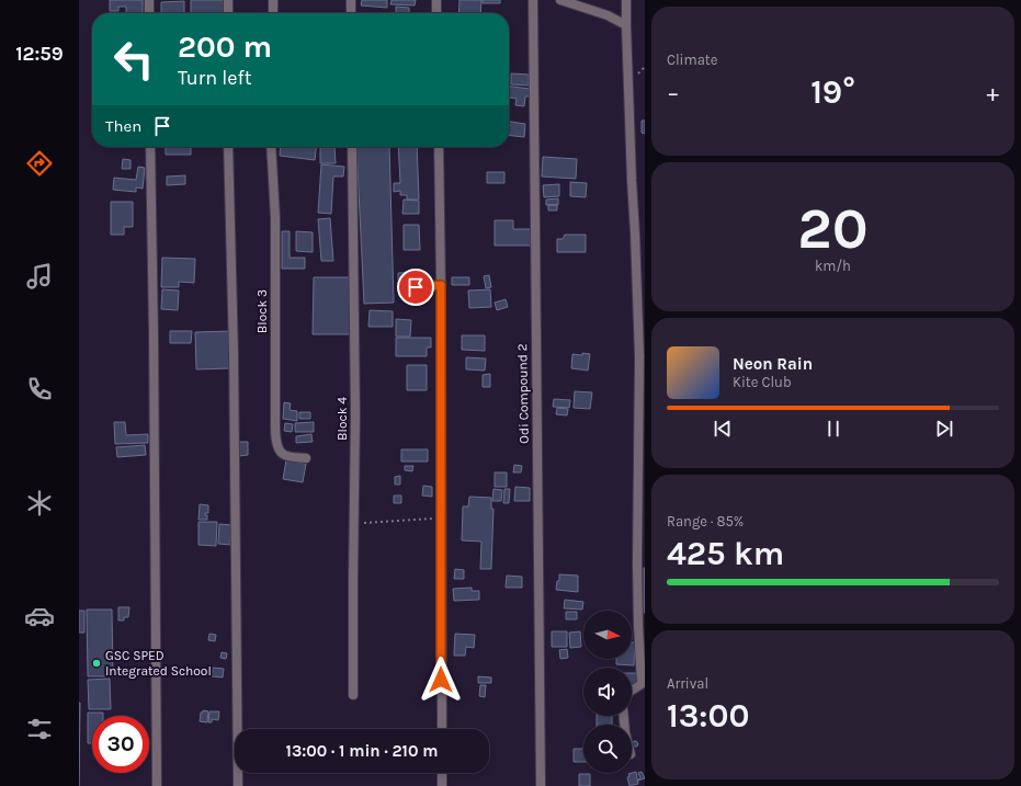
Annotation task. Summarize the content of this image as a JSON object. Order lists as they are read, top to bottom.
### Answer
{
  "streets": {
    "street": ["Block 3", "Odi Compound 2", "Block 4"]
  },
  "places": ["GSC SPED Integrated School"],
  "north": "right",
  "page": {
    "tabs": "12:59",
    "tile": [
      "Climate",
      ["20", "km/h"],
      ["Range · 85%", "425 km"],
      ["Arrival", "13:00"]
    ],
    "turn": ["200 m", "Turn left"],
    "heat": ["−", "19°", "+"],
    "then": "Then",
    "song": ["Neon Rain", "Kite Club"],
    "limit": "30",
    "trip": "13:00 · 1 min · 210 m"
  }
}
